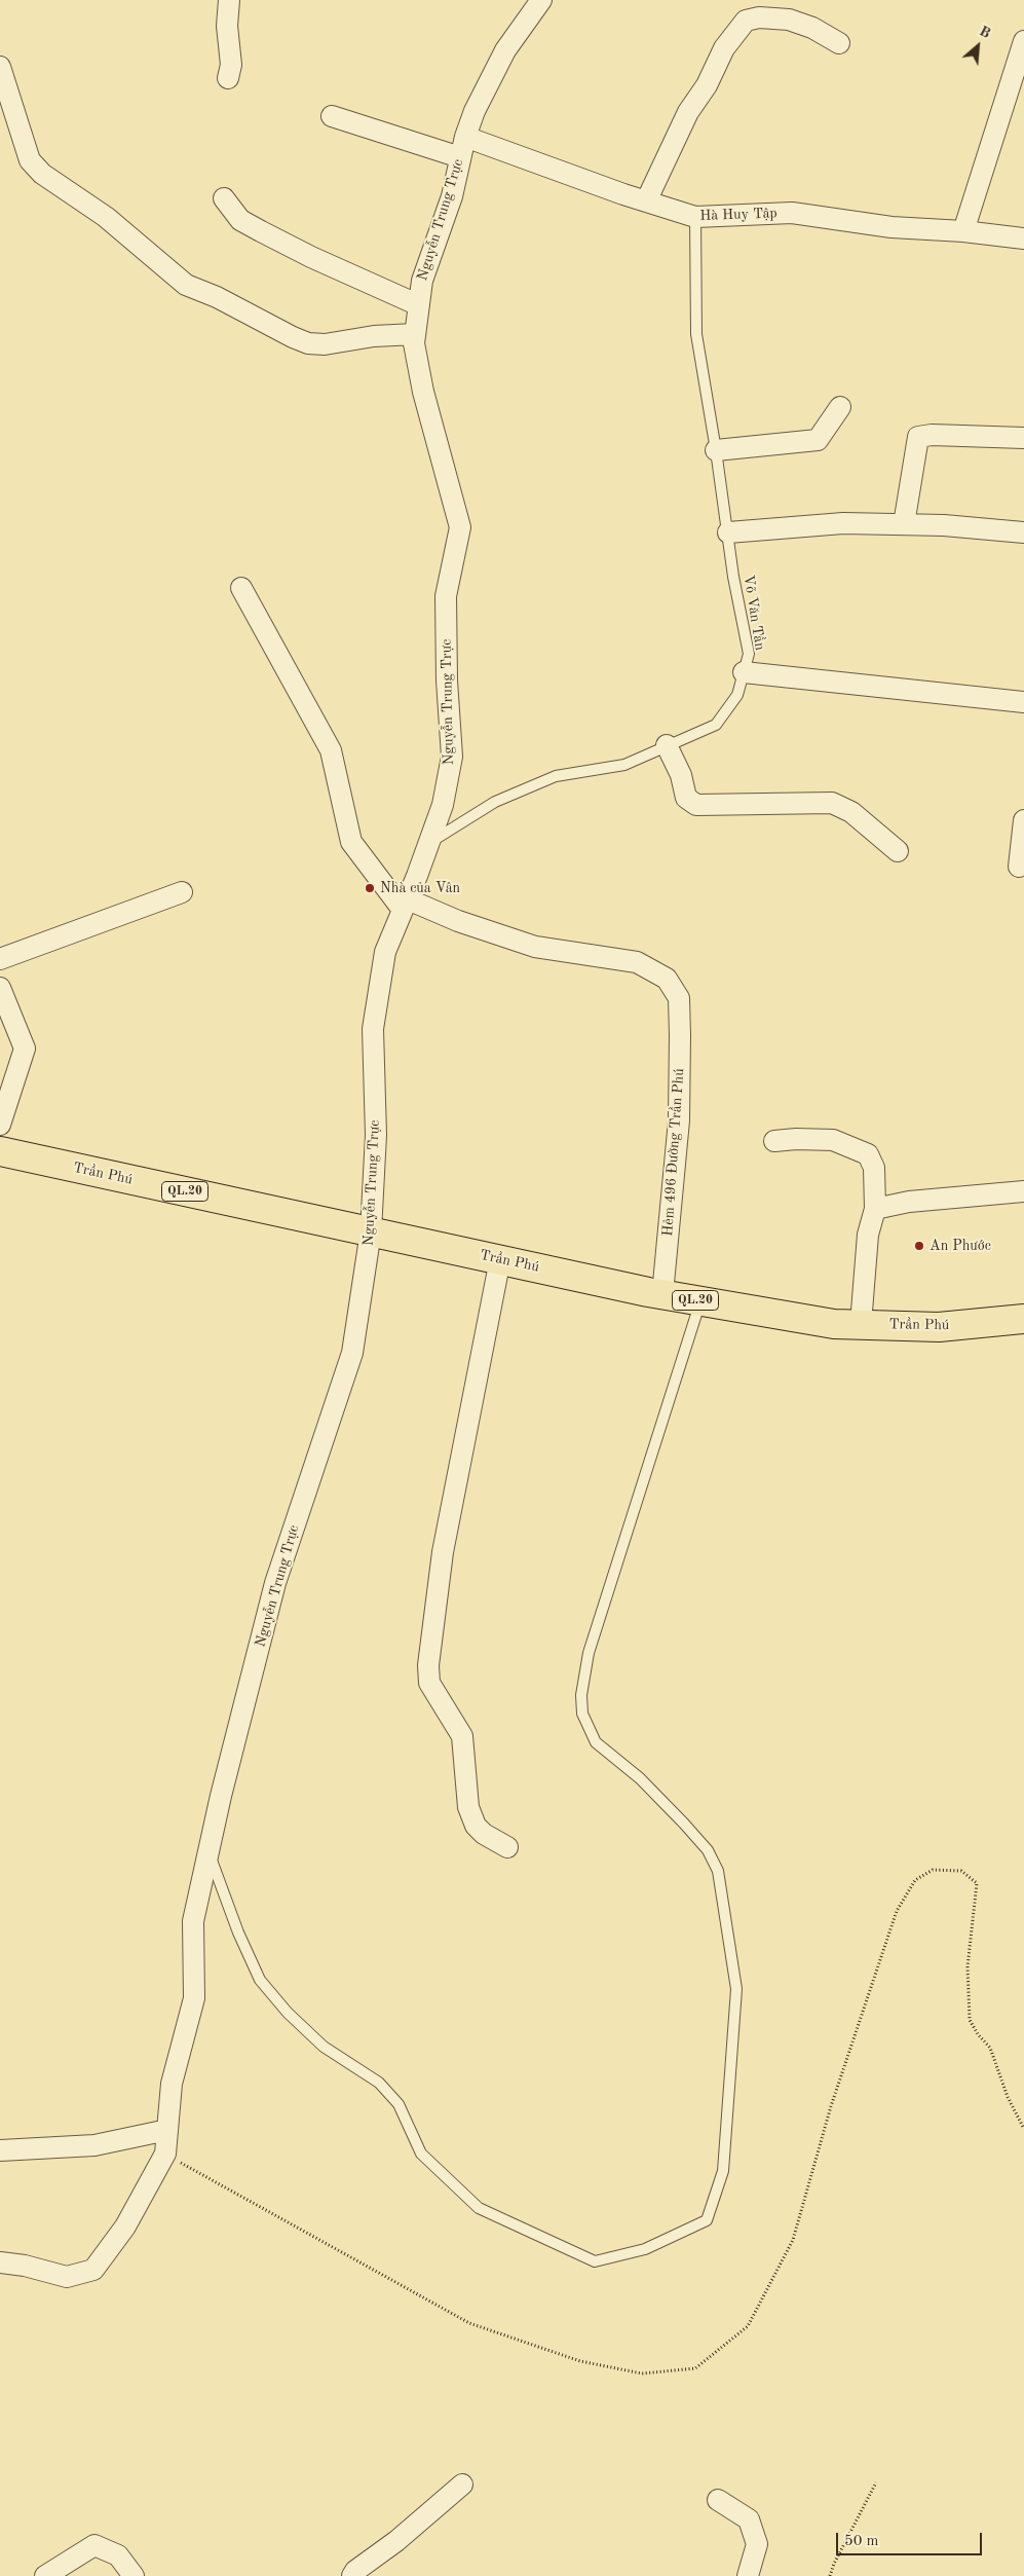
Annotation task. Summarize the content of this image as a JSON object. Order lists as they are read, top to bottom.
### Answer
{
  "streets": {
    "highway": ["Trần Phú", "QL.20"],
    "street": ["Hà Huy Tập", "Nguyễn Trung Trực", "Hẻm 496 Đường Trần Phú"],
    "lane": ["Võ Văn Tần"]
  },
  "crossings": [
    ["Hà Huy Tập", "Nguyễn Trung Trực"],
    ["Hà Huy Tập", "Võ Văn Tần"],
    ["Nguyễn Trung Trực", "Võ Văn Tần"],
    ["Nguyễn Trung Trực", "Hẻm 496 Đường Trần Phú"],
    ["Nguyễn Trung Trực", "Trần Phú"],
    ["Hẻm 496 Đường Trần Phú", "Trần Phú"]
  ],
  "places": ["Nhà của Vân", "An Phước"],
  "scale_bar": "50 m",
  "north": "top right"
}
